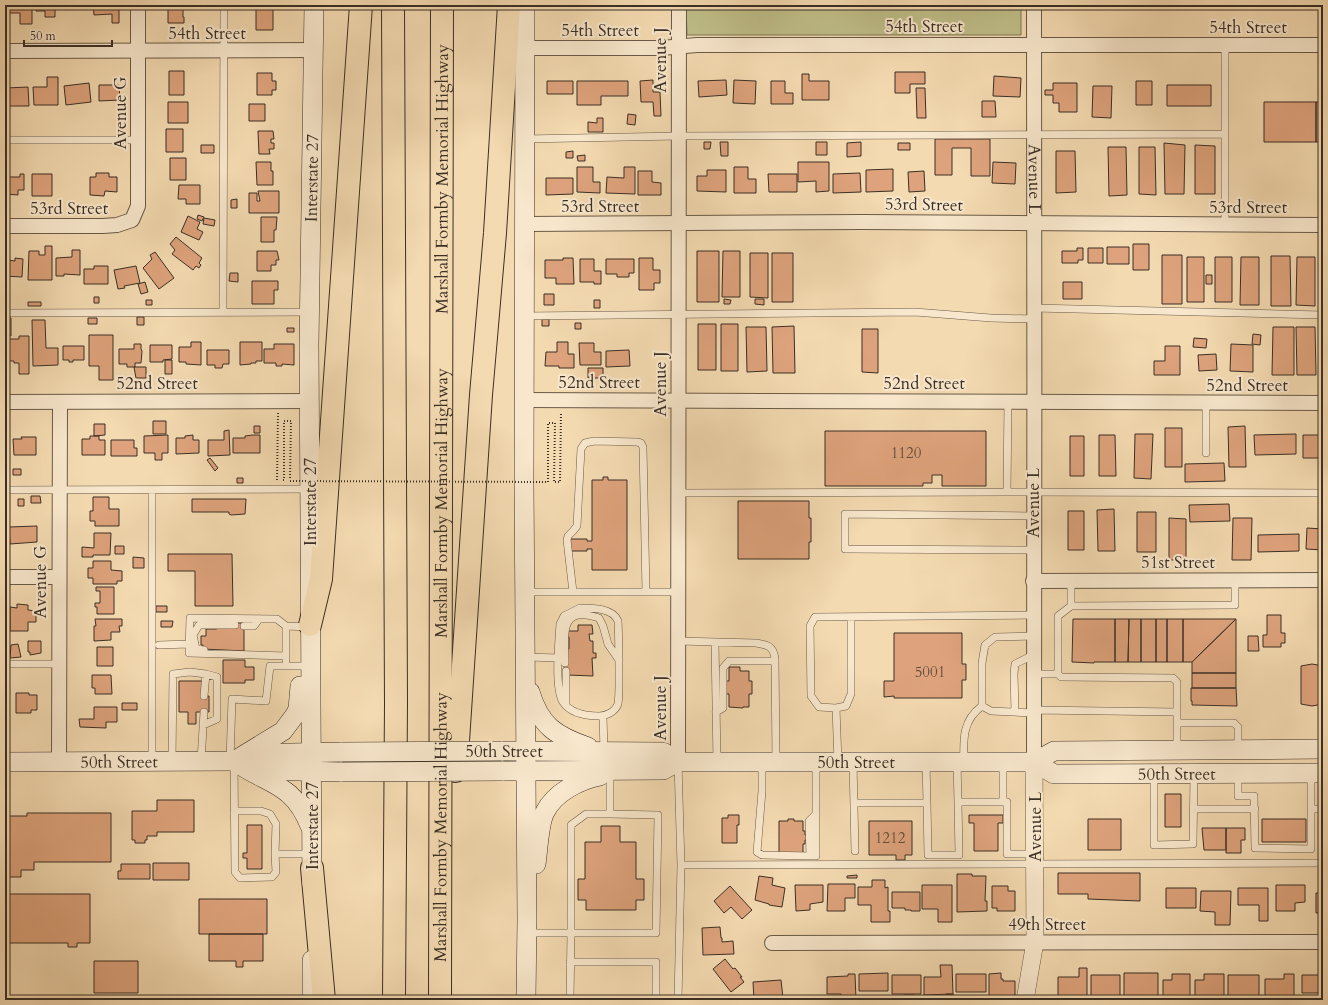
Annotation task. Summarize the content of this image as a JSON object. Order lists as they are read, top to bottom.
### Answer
{
  "streets": {
    "highway": ["Marshall Formby Memorial Highway"],
    "main road": ["Interstate 27", "50th Street"],
    "street": [
      "54th Street",
      "Avenue J",
      "Avenue G",
      "Avenue L",
      "53rd Street",
      "52nd Street",
      "51st Street",
      "49th Street"
    ]
  },
  "crossings": [
    ["54th Street", "Avenue J"],
    ["54th Street", "Avenue G"],
    ["54th Street", "Interstate 27"],
    ["54th Street", "Avenue L"],
    ["Avenue J", "53rd Street"],
    ["Avenue J", "52nd Street"],
    ["Avenue J", "50th Street"],
    ["Avenue G", "53rd Street"],
    ["Avenue G", "52nd Street"],
    ["Avenue G", "50th Street"],
    ["Interstate 27", "52nd Street"],
    ["Interstate 27", "50th Street"],
    ["Avenue L", "53rd Street"],
    ["Avenue L", "52nd Street"],
    ["Avenue L", "51st Street"],
    ["Avenue L", "50th Street"],
    ["Avenue L", "49th Street"]
  ],
  "house_numbers": ["1120", "5001", "1212"],
  "scale_bar": "50 m"
}
